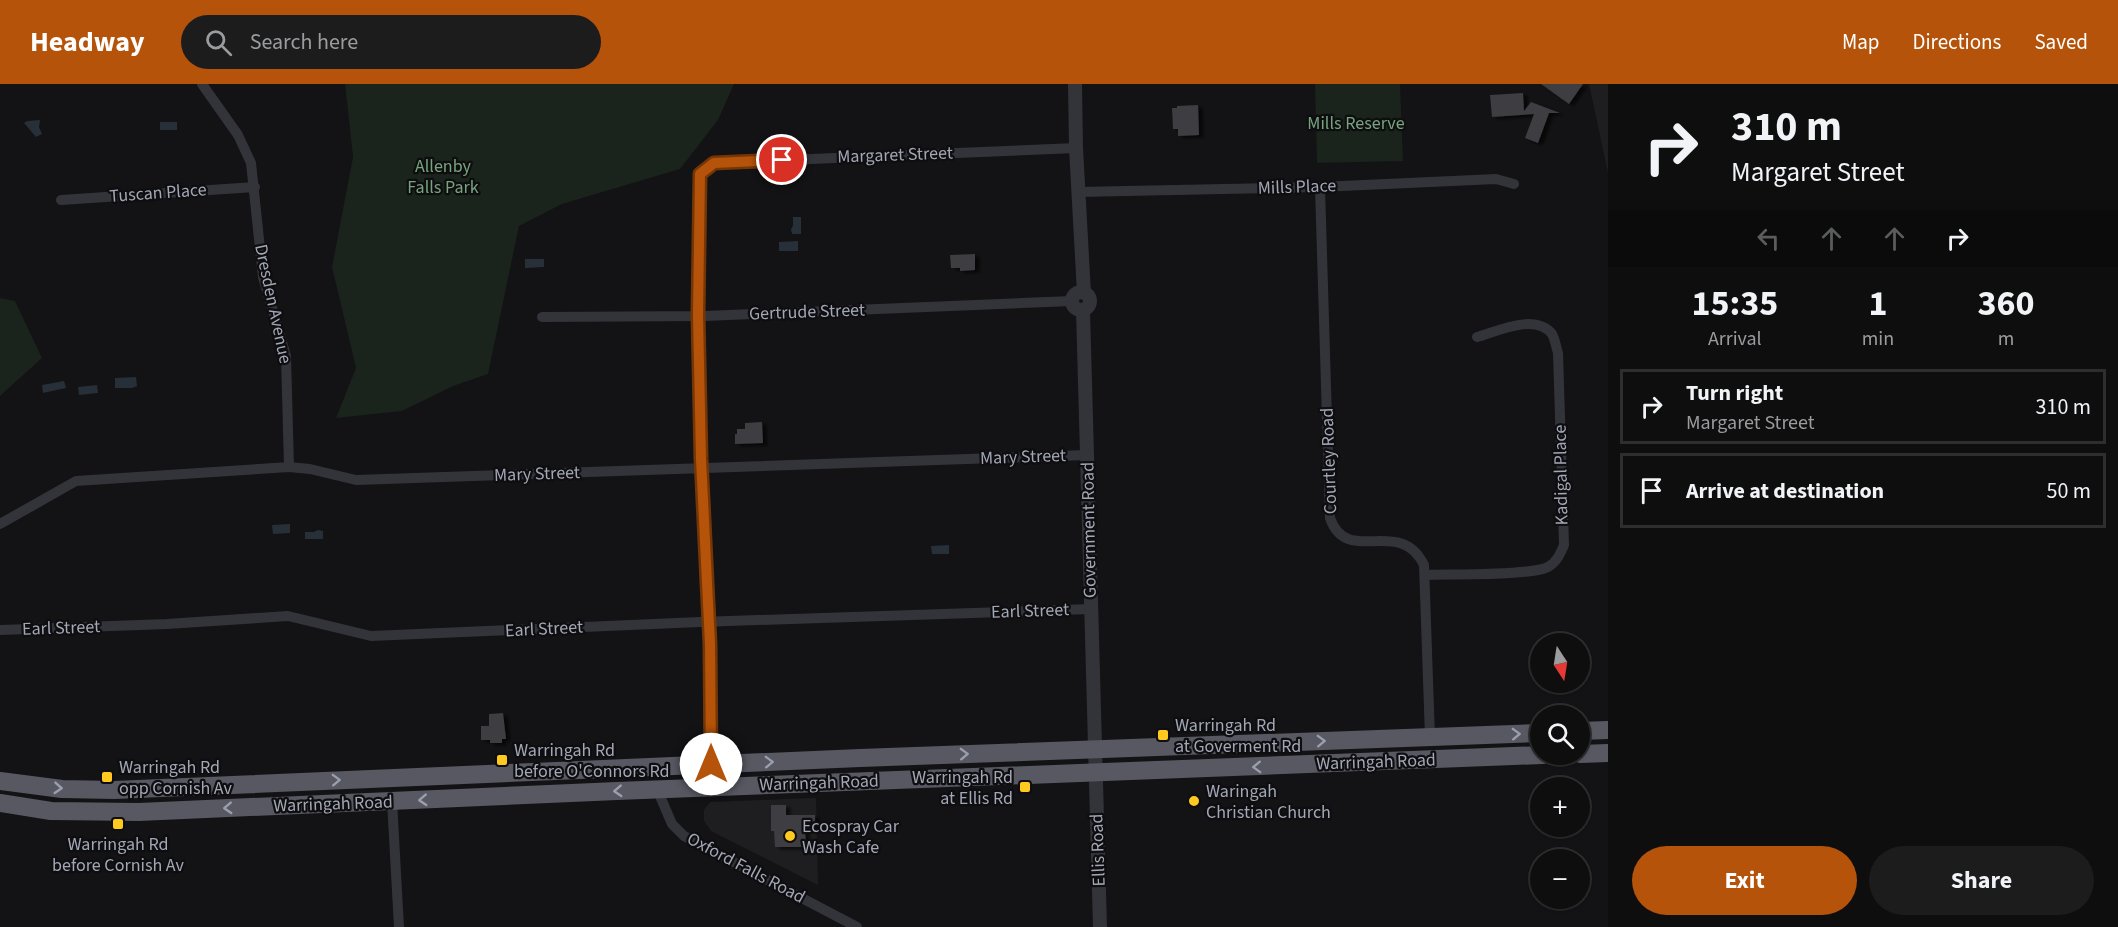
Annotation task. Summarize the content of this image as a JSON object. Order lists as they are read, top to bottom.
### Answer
{
  "streets": {
    "highway": ["Warringah Road"],
    "street": [
      "Margaret Street",
      "Mills Place",
      "Tuscan Place",
      "Dresden Avenue",
      "Gertrude Street",
      "Mary Street",
      "Courtley Road",
      "Kadigal Place",
      "Government Road",
      "Earl Street",
      "Ellis Road",
      "Oxford Falls Road"
    ]
  },
  "crossings": [
    ["Margaret Street", "Gertrude Street"],
    ["Mills Place", "Courtley Road"],
    ["Tuscan Place", "Dresden Avenue"],
    ["Dresden Avenue", "Mary Street"],
    ["Gertrude Street", "Government Road"],
    ["Mary Street", "Government Road"],
    ["Courtley Road", "Kadigal Place"],
    ["Courtley Road", "Warringah Road"],
    ["Government Road", "Earl Street"],
    ["Government Road", "Warringah Road"],
    ["Government Road", "Ellis Road"],
    ["Warringah Road", "Ellis Road"],
    ["Warringah Road", "Oxford Falls Road"]
  ],
  "parks": ["Mills Reserve", "Allenby Falls Park"],
  "places": {
    "transit": [
      "Warringah Rd at Goverment Rd",
      "Warringah Rd before O'Connors Rd",
      "Warringah Rd opp Cornish Av",
      "Warringah Rd at Ellis Rd",
      "Warringah Rd before Cornish Av"
    ],
    "other": ["Waringah Christian Church", "Ecospray Car Wash Cafe"]
  },
  "north": "bottom",
  "page": {
    "header": "Headway",
    "search": "Search here",
    "nav": ["Map", "Directions", "Saved"],
    "turn": ["310 m", "Margaret Street"],
    "eta": [
      "15:35",
      "Arrival",
      "1",
      "min",
      "360",
      "m"
    ],
    "list": [
      {
        "name": "Turn right",
        "note": "Margaret Street",
        "value": "310 m"
      },
      {
        "name": "Arrive at destination",
        "value": "50 m"
      }
    ],
    "map_buttons": ["+", "−"],
    "buttons": ["Exit", "Share"]
  }
}
